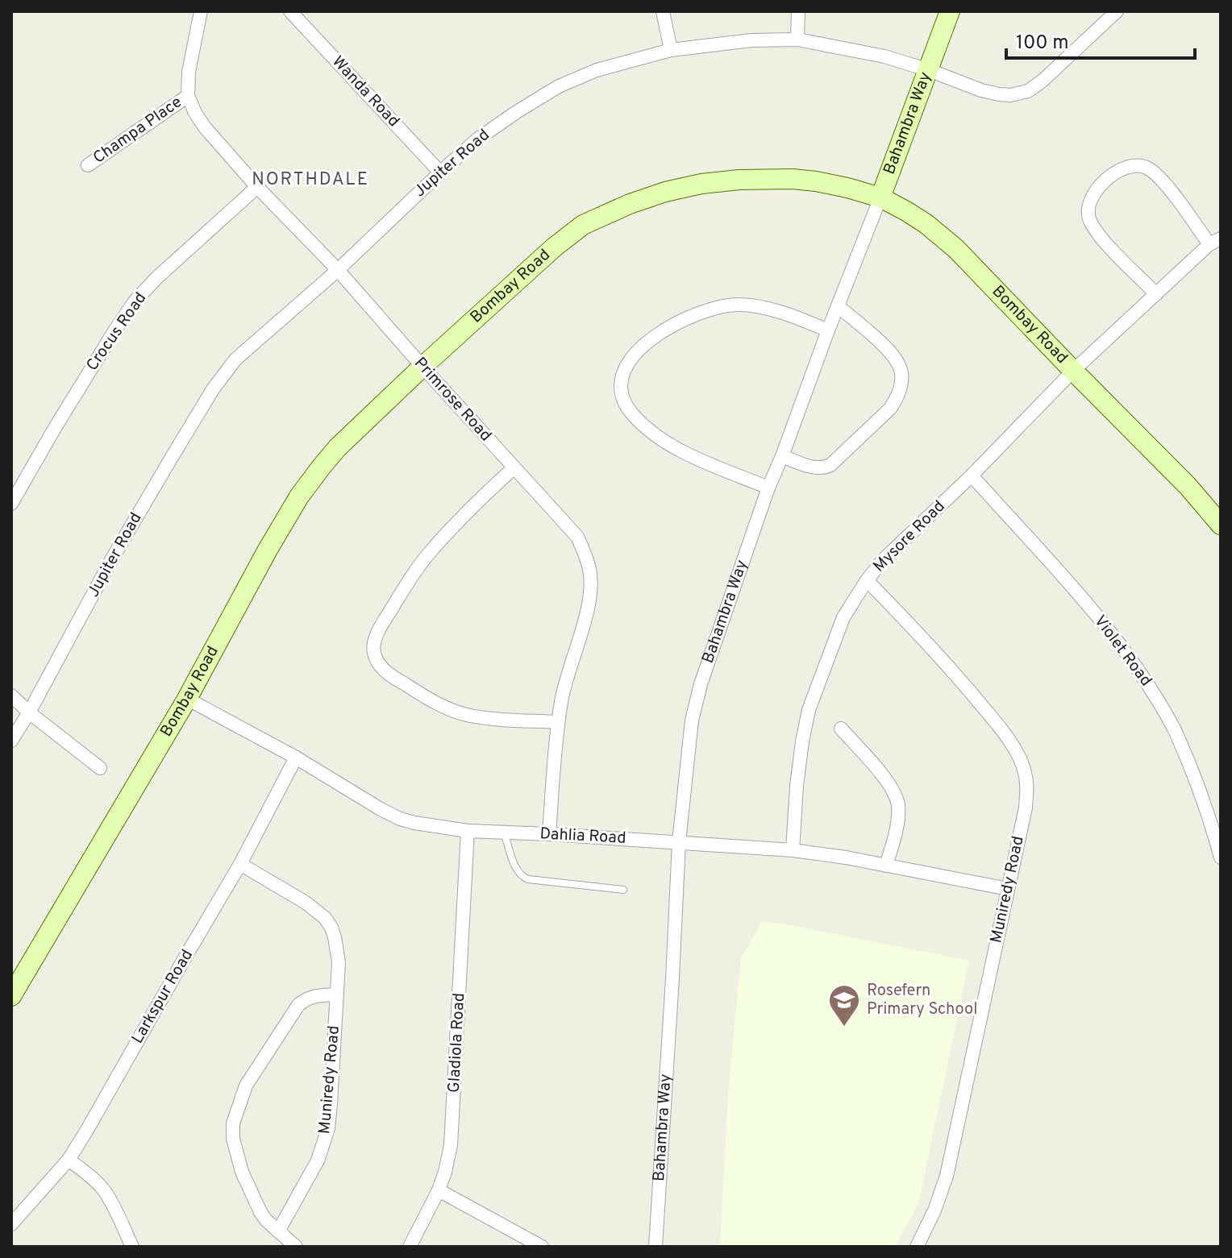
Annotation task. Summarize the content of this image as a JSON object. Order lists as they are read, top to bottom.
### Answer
{
  "streets": {
    "street": [
      "Wanda Road",
      "Bahambra Way",
      "Champa Place",
      "Jupiter Road",
      "Bombay Road",
      "Crocus Road",
      "Primrose Road",
      "Mysore Road",
      "Violet Road",
      "Dahlia Road",
      "Muniredy Road",
      "Larkspur Road",
      "Gladiola Road"
    ]
  },
  "crossings": [
    ["Wanda Road", "Jupiter Road"],
    ["Bahambra Way", "Jupiter Road"],
    ["Bahambra Way", "Bombay Road"],
    ["Bahambra Way", "Dahlia Road"],
    ["Champa Place", "Primrose Road"],
    ["Jupiter Road", "Primrose Road"],
    ["Bombay Road", "Primrose Road"],
    ["Bombay Road", "Mysore Road"],
    ["Bombay Road", "Dahlia Road"],
    ["Crocus Road", "Primrose Road"],
    ["Primrose Road", "Dahlia Road"],
    ["Mysore Road", "Violet Road"],
    ["Mysore Road", "Dahlia Road"],
    ["Mysore Road", "Muniredy Road"],
    ["Dahlia Road", "Muniredy Road"],
    ["Dahlia Road", "Larkspur Road"],
    ["Dahlia Road", "Gladiola Road"],
    ["Muniredy Road", "Larkspur Road"]
  ],
  "districts": ["NORTHDALE"],
  "places": {
    "school or university": ["Rosefern Primary School"]
  },
  "scale_bar": "100 m"
}
